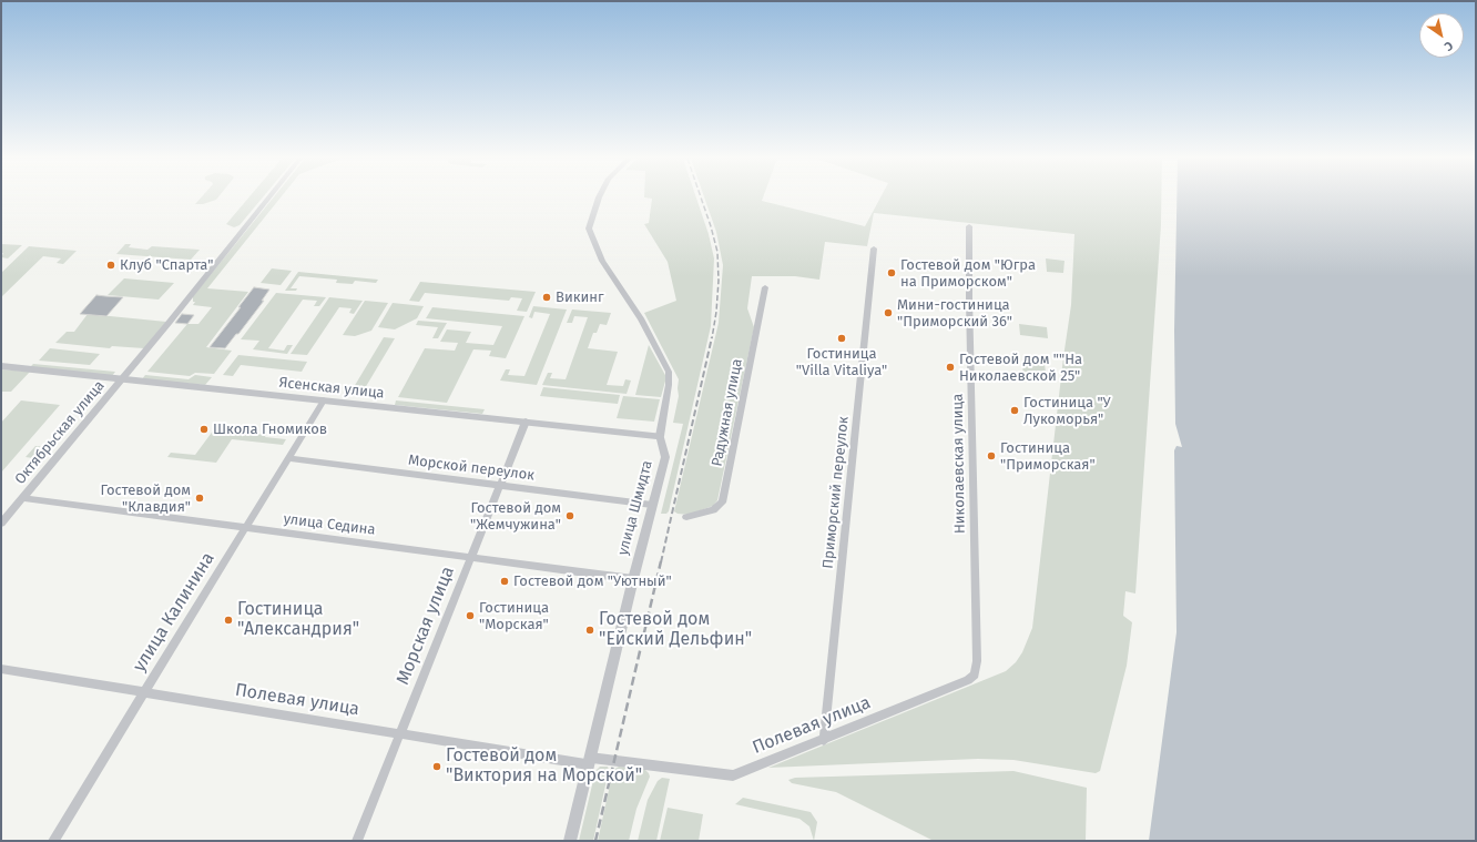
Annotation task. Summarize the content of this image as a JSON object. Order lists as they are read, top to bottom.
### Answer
{
  "streets": {
    "street": [
      "Ясенская улица",
      "Радужная улица",
      "Октябрьская улица",
      "Николаевская улица",
      "Морской переулок",
      "Приморский переулок",
      "улица Шмидта",
      "улица Седина",
      "улица Калинина",
      "Морская улица",
      "Полевая улица"
    ]
  },
  "crossings": [
    ["Ясенская улица", "Октябрьская улица"],
    ["Ясенская улица", "улица Шмидта"],
    ["Ясенская улица", "улица Калинина"],
    ["Ясенская улица", "Морская улица"],
    ["Октябрьская улица", "улица Седина"],
    ["Николаевская улица", "Полевая улица"],
    ["Морской переулок", "улица Шмидта"],
    ["Морской переулок", "улица Калинина"],
    ["Морской переулок", "Морская улица"],
    ["Приморский переулок", "Полевая улица"],
    ["улица Шмидта", "улица Седина"],
    ["улица Шмидта", "Полевая улица"],
    ["улица Седина", "улица Калинина"],
    ["улица Седина", "Морская улица"],
    ["улица Калинина", "Полевая улица"],
    ["Морская улица", "Полевая улица"]
  ],
  "places": [
    "Клуб \"Спарта\"",
    "Гостевой дом \"Югра на Приморском\"",
    "Викинг",
    "Мини-гостиница \"Приморский 36\"",
    "Гостиница \"Villa Vitaliya\"",
    "Гостевой дом \"\"На Николаевской 25\"",
    "Гостиница \"У Лукоморья\"",
    "Школа Гномиков",
    "Гостиница \"Приморская\"",
    "Гостевой дом \"Клавдия\"",
    "Гостевой дом \"Жемчужина\"",
    "Гостевой дом \"Уютный\"",
    "Гостиница \"Морская\"",
    "Гостиница \"Александрия\"",
    "Гостевой дом \"Ейский Дельфин\"",
    "Гостевой дом \"Виктория на Морской\""
  ],
  "north": "bottom right"
}
